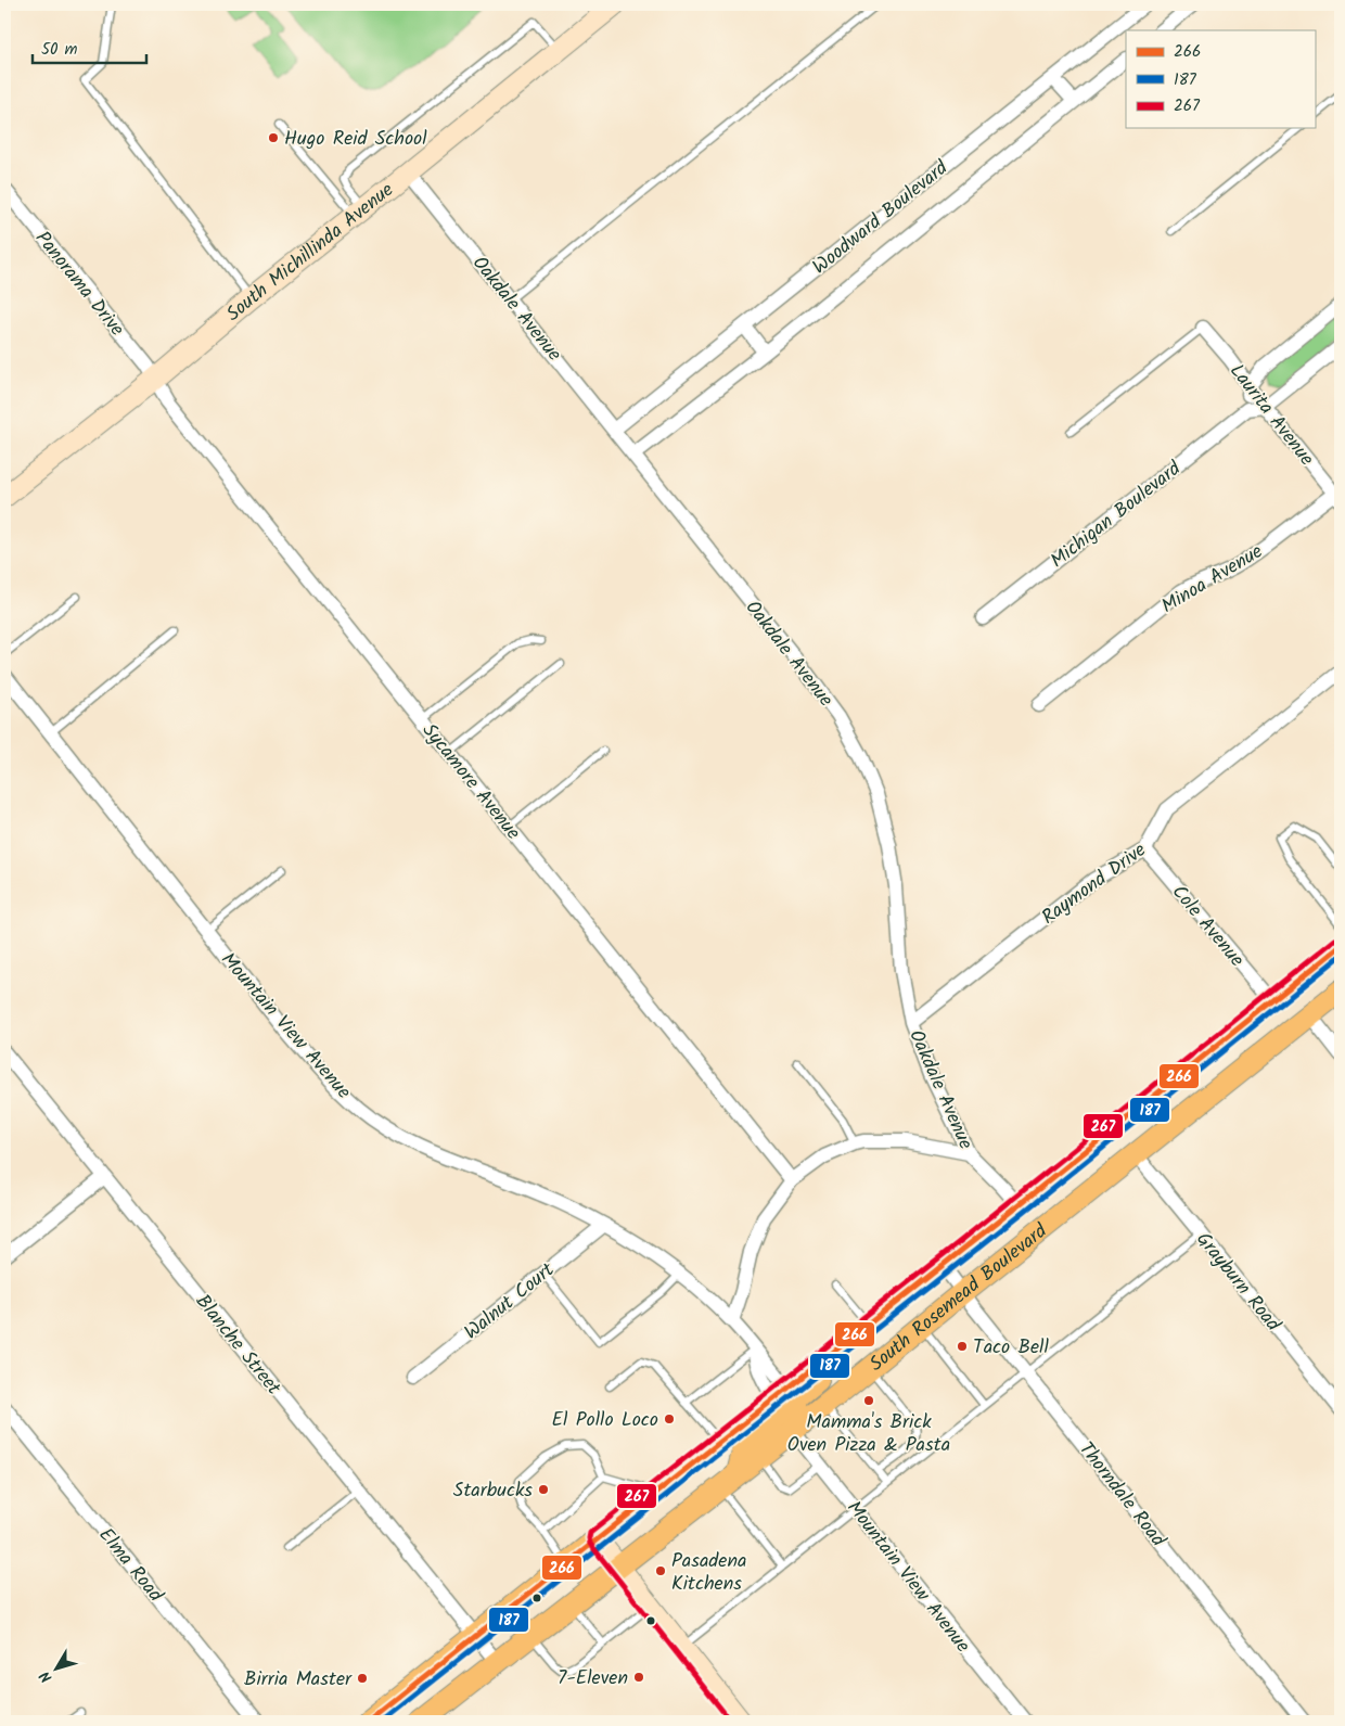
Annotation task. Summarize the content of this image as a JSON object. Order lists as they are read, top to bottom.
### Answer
{
  "streets": {
    "main road": ["South Michillinda Avenue", "South Rosemead Boulevard"],
    "street": [
      "Woodward Boulevard",
      "Panorama Drive",
      "Oakdale Avenue",
      "Laurita Avenue",
      "Michigan Boulevard",
      "Minoa Avenue",
      "Sycamore Avenue",
      "Raymond Drive",
      "Cole Avenue",
      "Mountain View Avenue",
      "Grayburn Road",
      "Walnut Court",
      "Blanche Street",
      "Thorndale Road",
      "Elma Road"
    ]
  },
  "crossings": [
    ["Woodward Boulevard", "Oakdale Avenue"],
    ["South Michillinda Avenue", "Panorama Drive"],
    ["South Michillinda Avenue", "Oakdale Avenue"],
    ["South Michillinda Avenue", "Sycamore Avenue"],
    ["Panorama Drive", "Sycamore Avenue"],
    ["Oakdale Avenue", "Raymond Drive"],
    ["Oakdale Avenue", "South Rosemead Boulevard"],
    ["Laurita Avenue", "Minoa Avenue"],
    ["Raymond Drive", "Cole Avenue"],
    ["Cole Avenue", "South Rosemead Boulevard"],
    ["Mountain View Avenue", "South Rosemead Boulevard"],
    ["Mountain View Avenue", "Walnut Court"],
    ["Grayburn Road", "South Rosemead Boulevard"],
    ["South Rosemead Boulevard", "Blanche Street"],
    ["South Rosemead Boulevard", "Thorndale Road"]
  ],
  "places": [
    "Hugo Reid School",
    "Taco Bell",
    "Mamma's Brick Oven Pizza & Pasta",
    "El Pollo Loco",
    "Starbucks",
    "Pasadena Kitchens",
    "7-Eleven",
    "Birria Master"
  ],
  "lines": ["transit line 267", "transit line 266", "transit line 187"],
  "legend": ["266", "187", "267"],
  "scale_bar": "50 m",
  "north": "bottom left"
}
